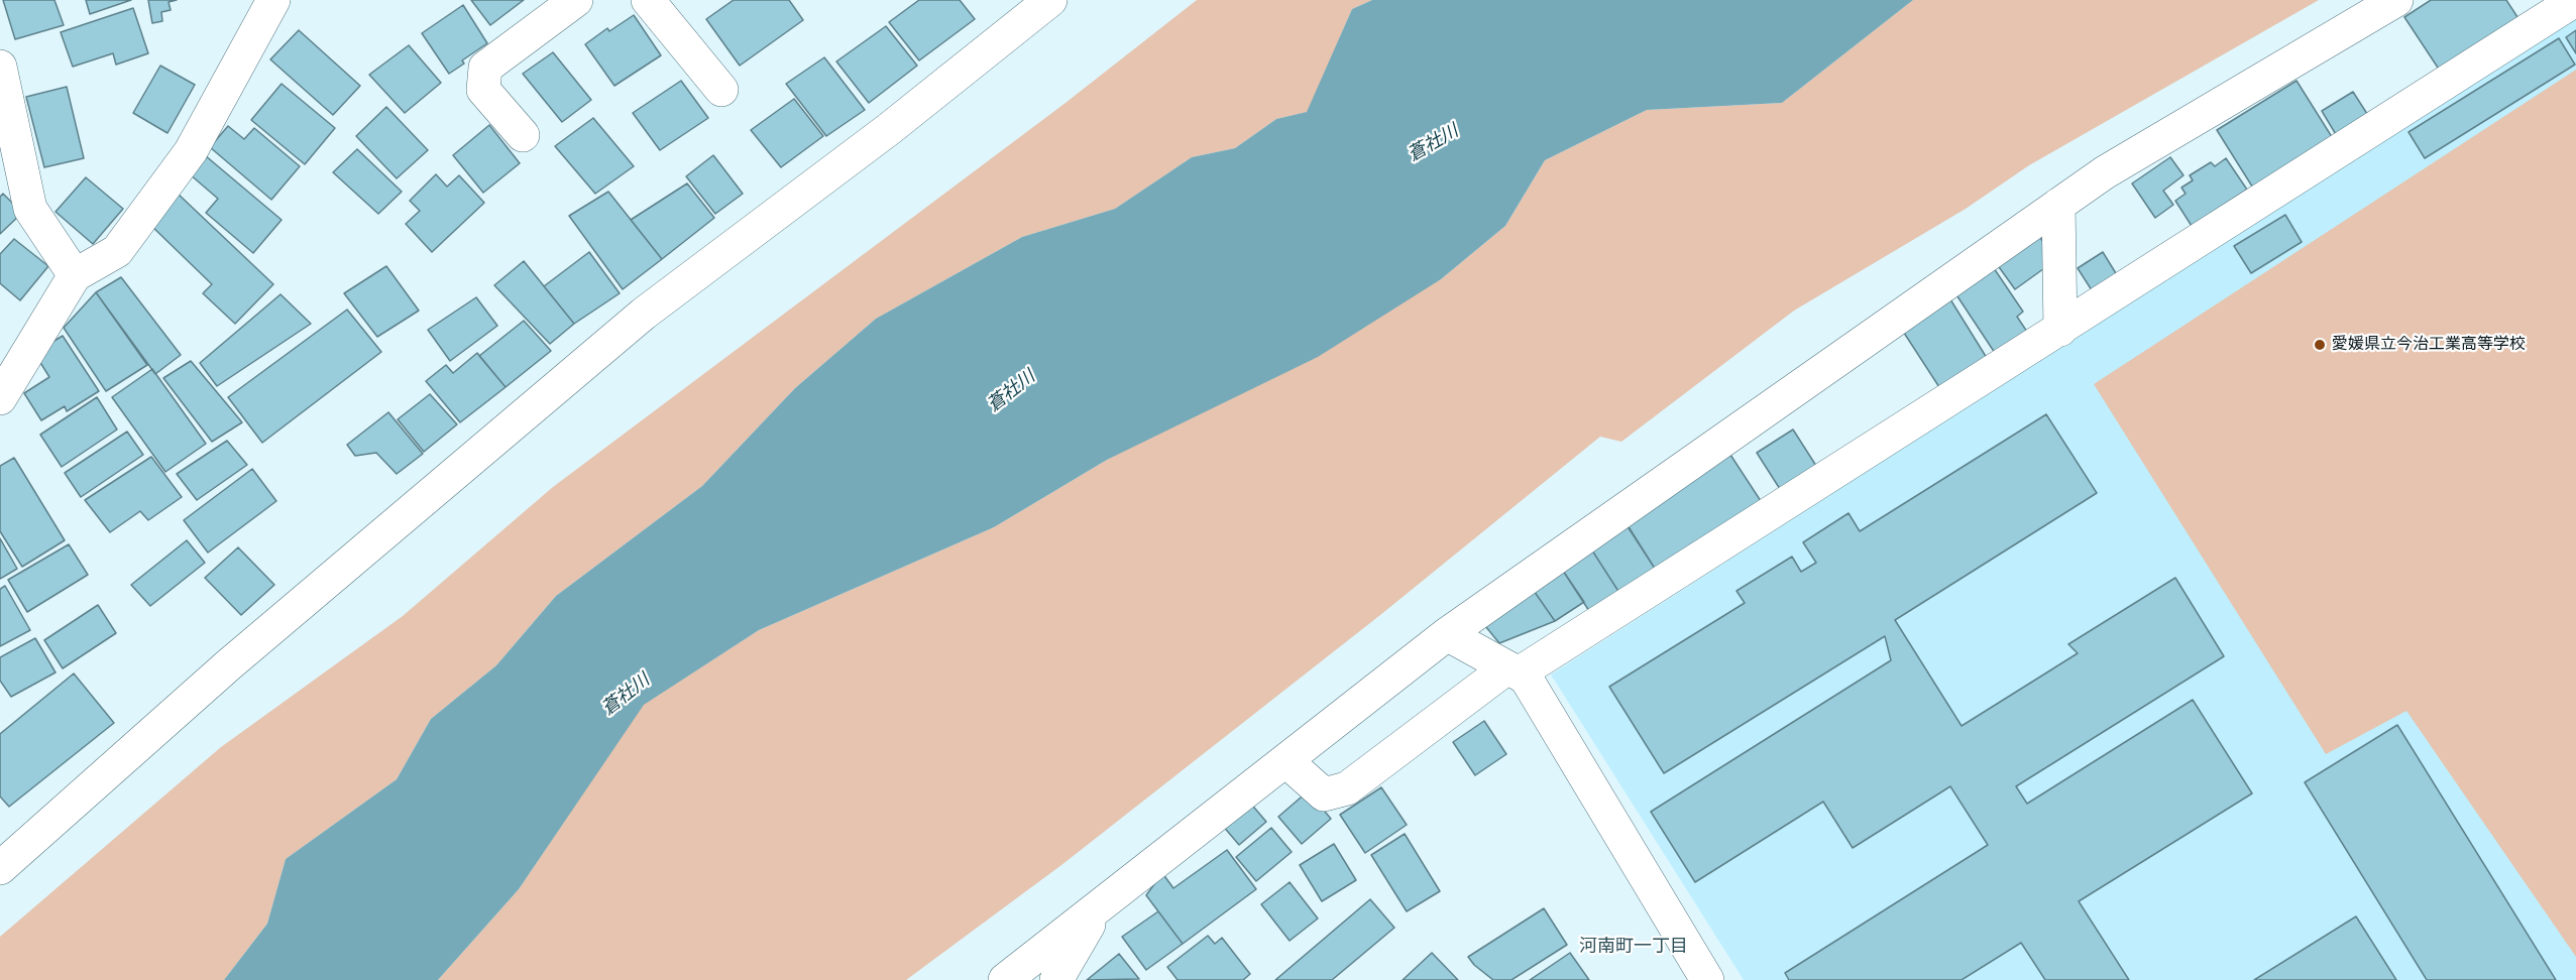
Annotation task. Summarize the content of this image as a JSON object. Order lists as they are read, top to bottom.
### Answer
{
  "districts": ["河南町一丁目"],
  "water": ["蒼社川"],
  "places": ["愛媛県立今治工業高等学校"]
}
